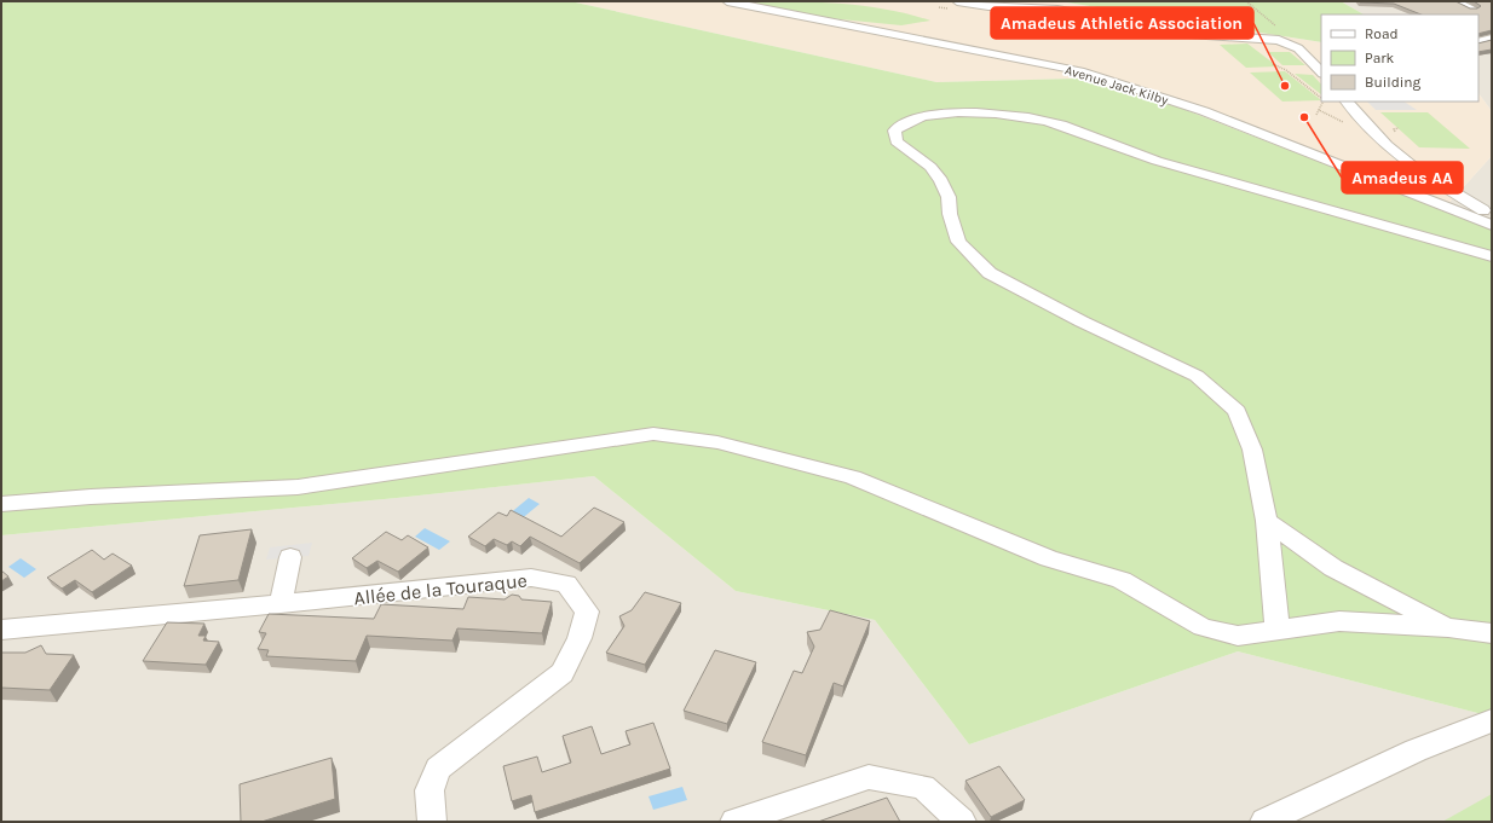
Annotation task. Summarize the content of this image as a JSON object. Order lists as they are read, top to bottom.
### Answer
{
  "streets": {
    "street": ["Avenue Jack Kilby", "Allée de la Touraque"]
  },
  "places": ["Amadeus Athletic Association", "Amadeus AA"],
  "legend": ["Road", "Park", "Building"]
}
